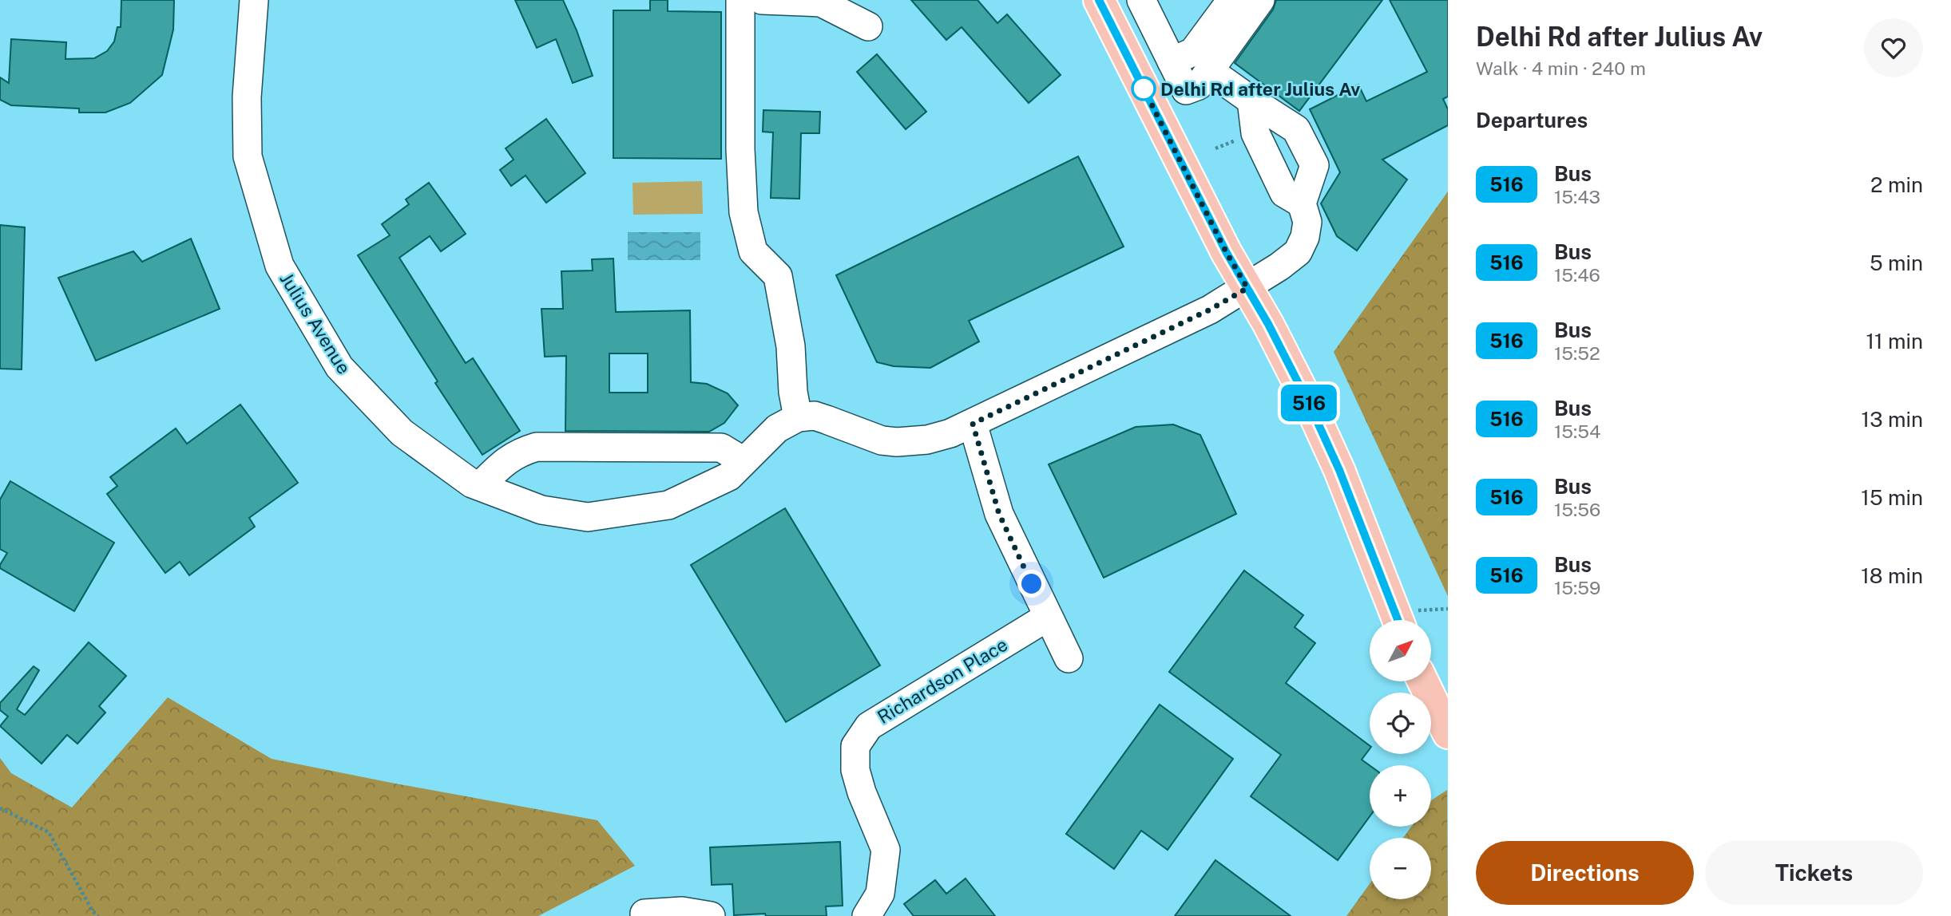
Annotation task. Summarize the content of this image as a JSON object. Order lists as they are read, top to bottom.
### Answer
{
  "streets": {
    "street": ["Julius Avenue", "Richardson Place"]
  },
  "places": ["Delhi Rd after Julius Av"],
  "lines": ["bus line 516"],
  "north": "top right",
  "page": {
    "on_map": "516",
    "heading": [
      ["Delhi Rd after Julius Av", "Walk · 4 min · 240 m"],
      "Departures"
    ],
    "list": [
      {
        "mark": "516",
        "name": "Bus",
        "note": "15:43",
        "value": "2 min"
      },
      {
        "mark": "516",
        "name": "Bus",
        "note": "15:46",
        "value": "5 min"
      },
      {
        "mark": "516",
        "name": "Bus",
        "note": "15:52",
        "value": "11 min"
      },
      {
        "mark": "516",
        "name": "Bus",
        "note": "15:54",
        "value": "13 min"
      },
      {
        "mark": "516",
        "name": "Bus",
        "note": "15:56",
        "value": "15 min"
      },
      {
        "mark": "516",
        "name": "Bus",
        "note": "15:59",
        "value": "18 min"
      }
    ],
    "map_buttons": ["+", "−"],
    "buttons": ["Directions", "Tickets"]
  }
}
